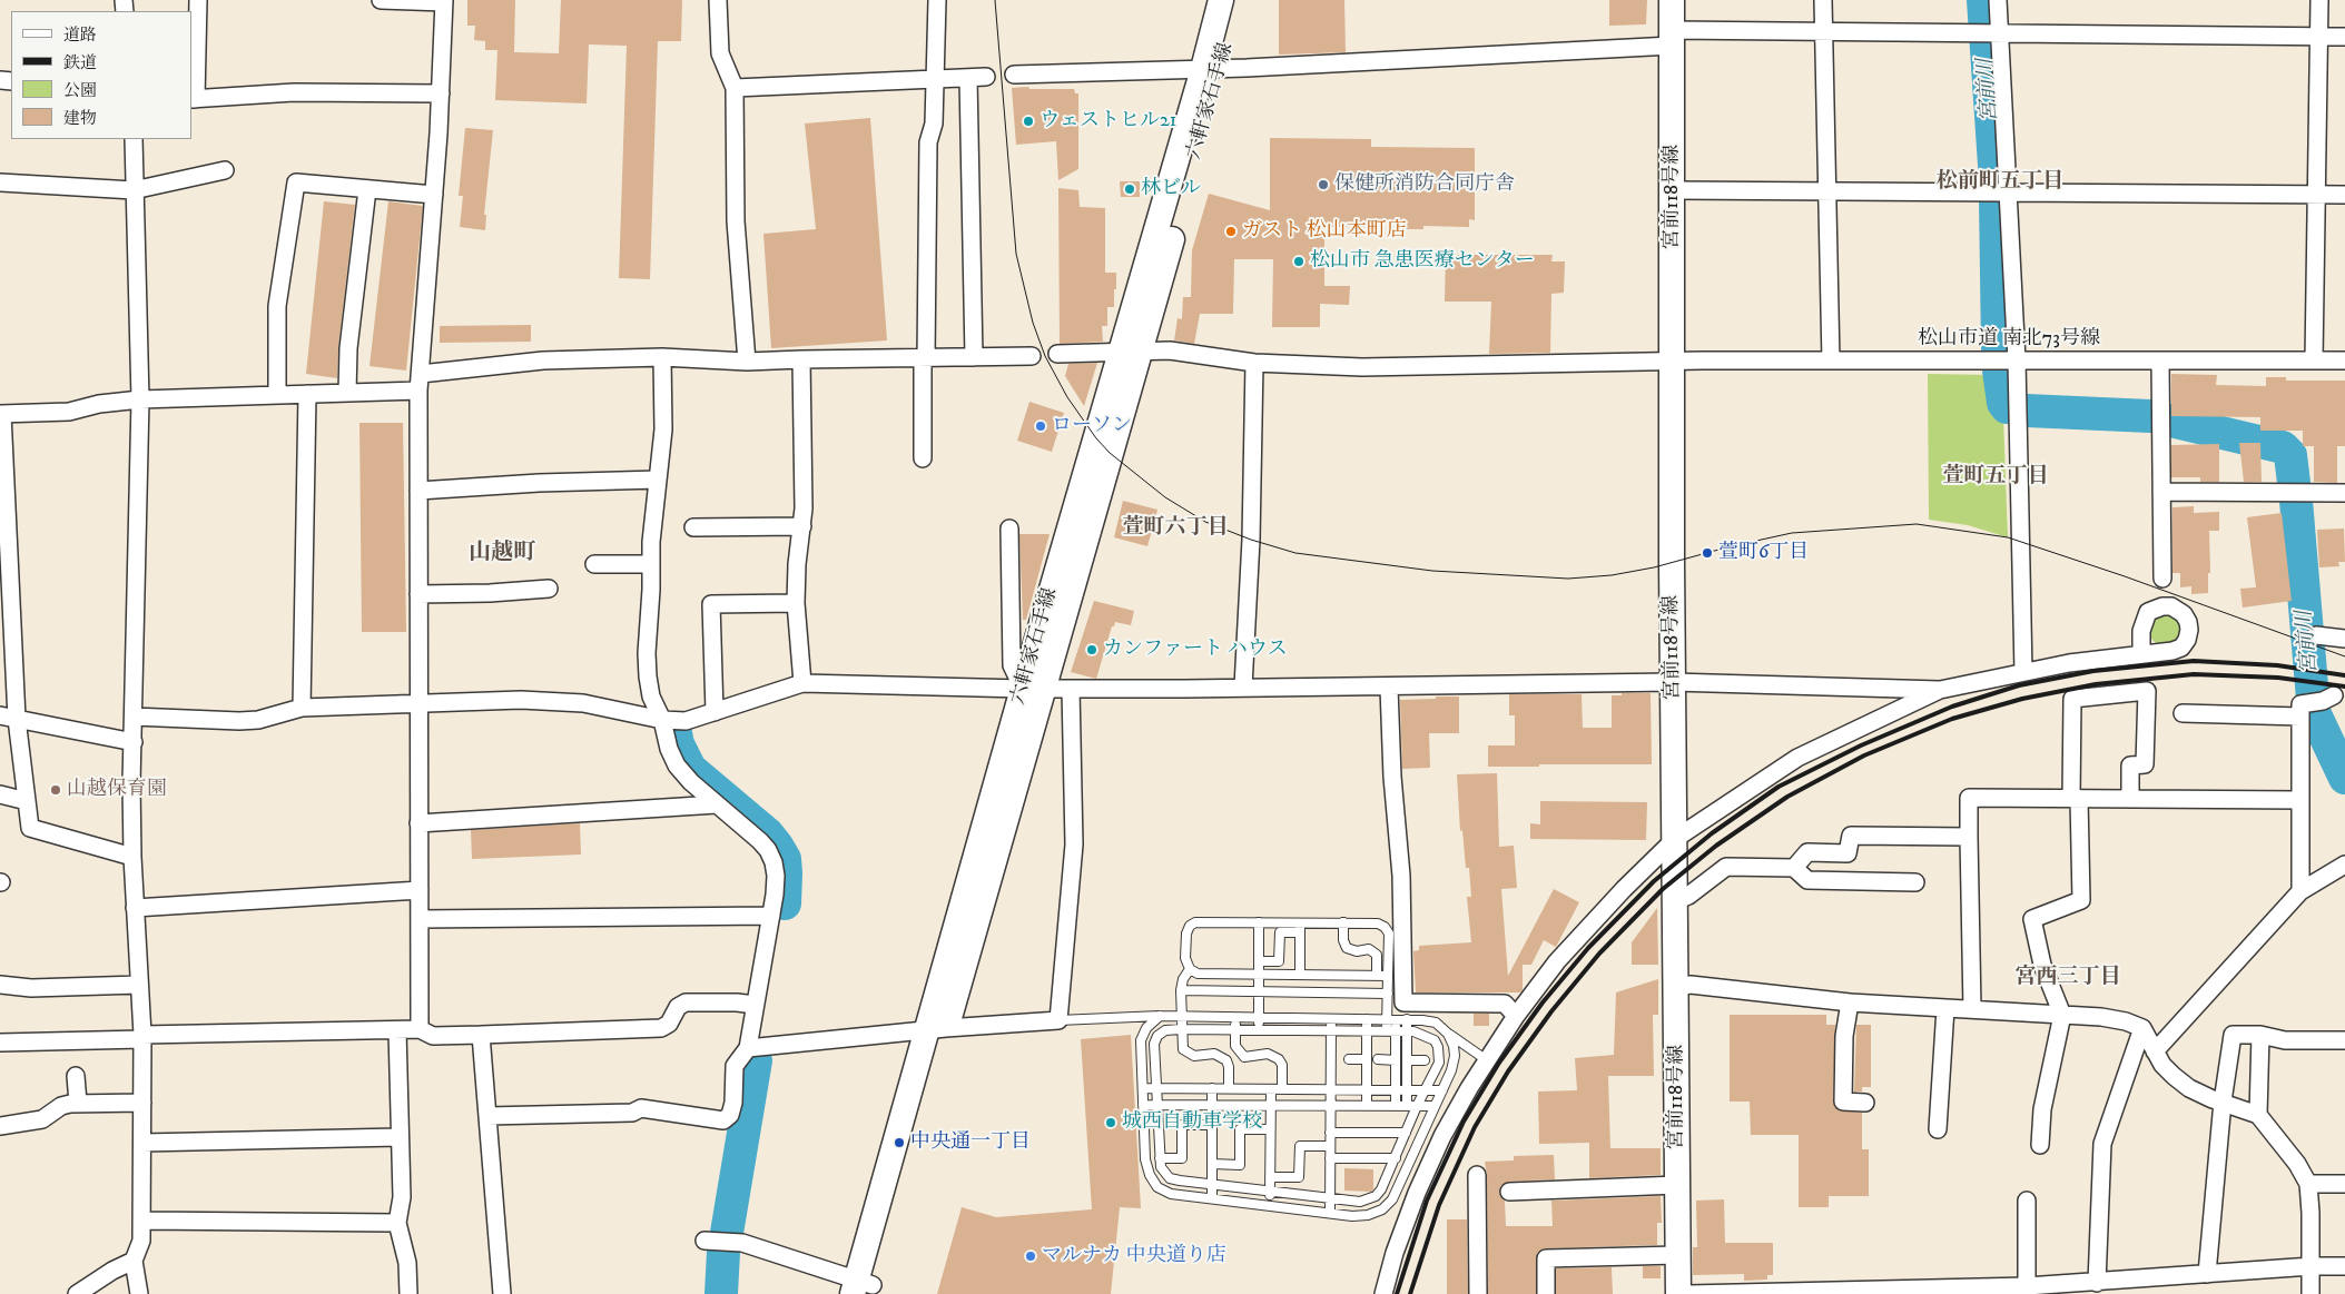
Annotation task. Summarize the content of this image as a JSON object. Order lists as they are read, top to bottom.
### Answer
{
  "streets": {
    "main road": ["六軒家石手線", "宮前118号線"],
    "street": ["松山市道 南北73号線"]
  },
  "crossings": [
    ["六軒家石手線", "松山市道 南北73号線"],
    ["宮前118号線", "松山市道 南北73号線"]
  ],
  "districts": [
    "松前町五丁目",
    "萱町五丁目",
    "萱町六丁目",
    "山越町",
    "宮西三丁目"
  ],
  "water": ["宮前川"],
  "places": [
    "ウェストヒル21",
    "保健所消防合同庁舎",
    "林ビル",
    "ガスト 松山本町店",
    "松山市 急患医療センター",
    "ローソン",
    "萱町6丁目",
    "カンファート ハウス",
    "山越保育園",
    "城西自動車学校",
    "中央通一丁目",
    "マルナカ 中央道り店"
  ],
  "legend": [
    "道路",
    "鉄道",
    "公園",
    "建物"
  ]
}
